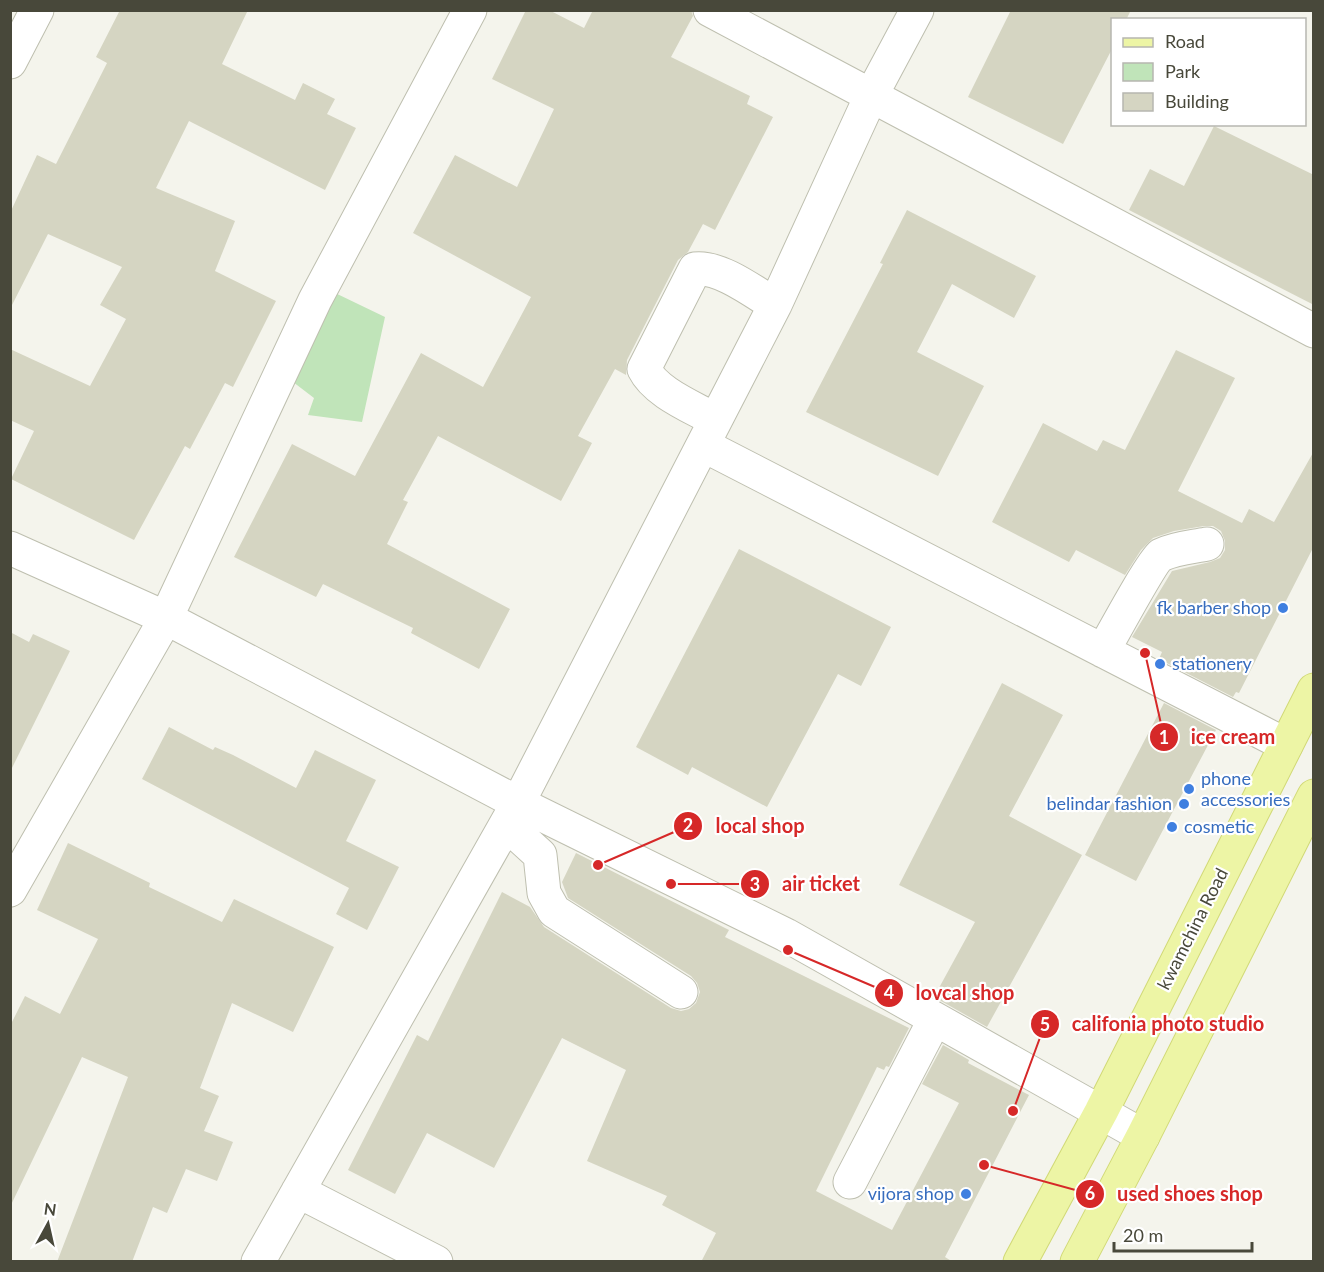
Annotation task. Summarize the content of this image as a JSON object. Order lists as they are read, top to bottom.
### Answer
{
  "streets": {
    "main road": ["kwamchina Road"]
  },
  "places": [
    "fk barber shop",
    "ice cream",
    "stationery",
    "phone accessories",
    "belindar fashion",
    "cosmetic",
    "local shop",
    "air ticket",
    "lovcal shop",
    "califonia photo studio",
    "used shoes shop",
    "vijora shop"
  ],
  "legend": ["Road", "Park", "Building"],
  "scale_bar": "20 m",
  "north": "top"
}
